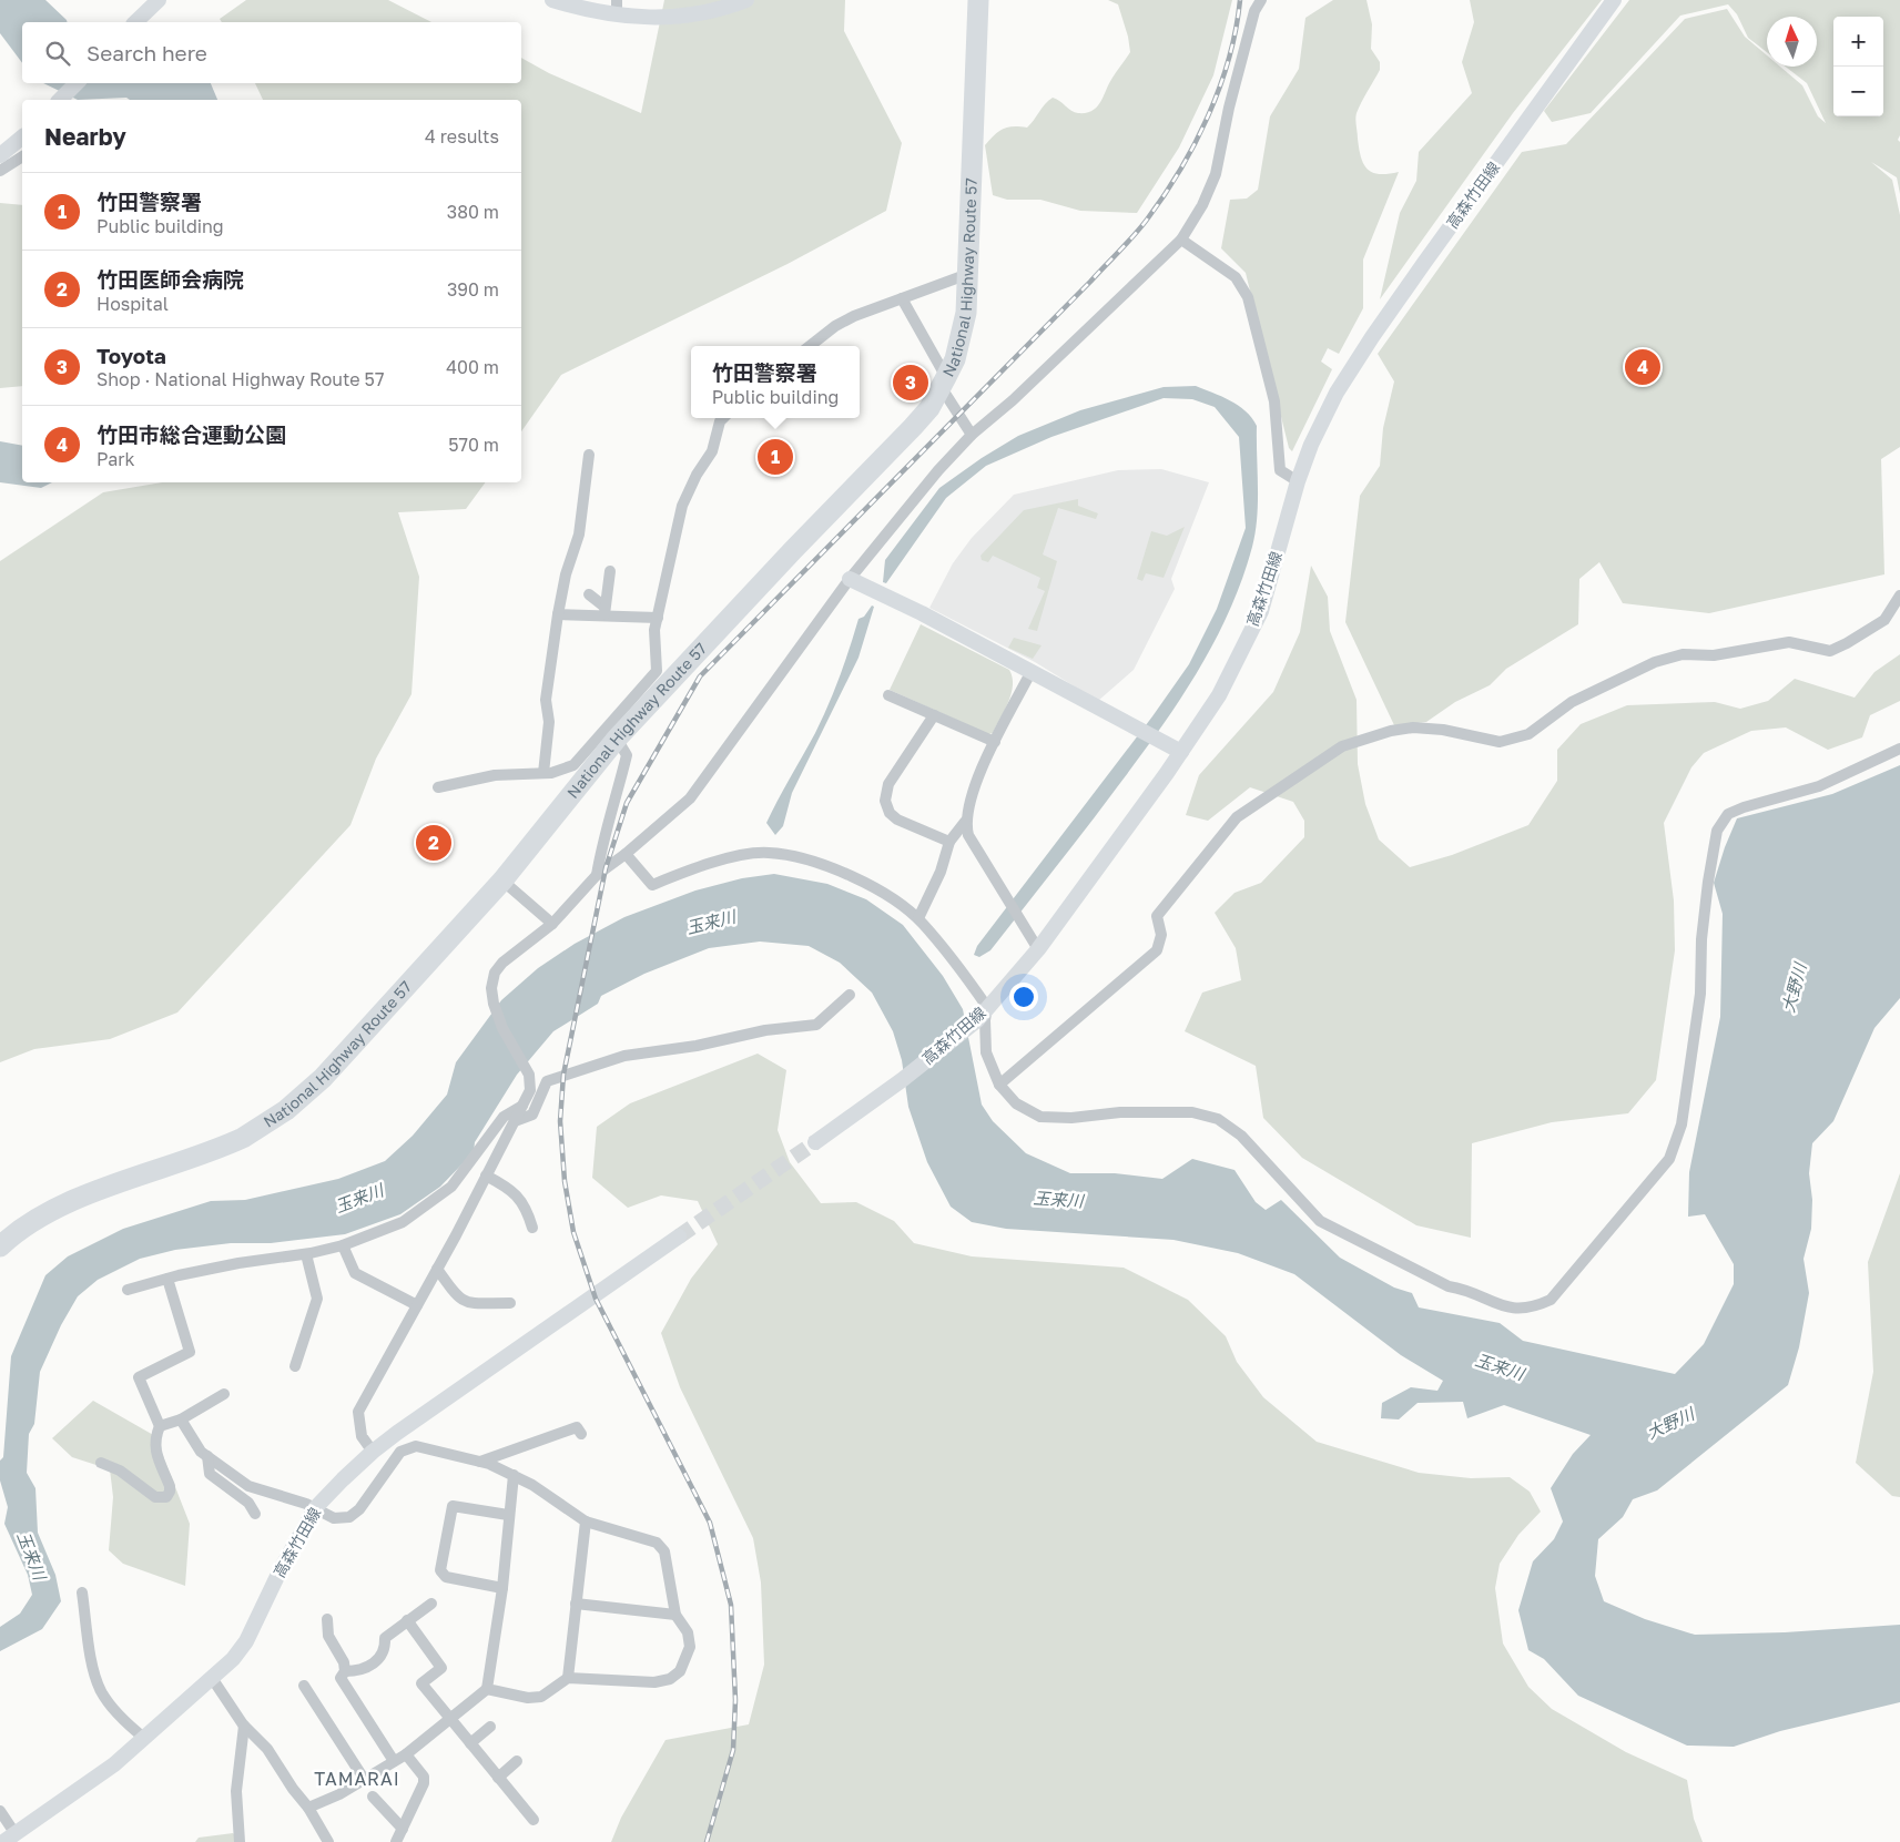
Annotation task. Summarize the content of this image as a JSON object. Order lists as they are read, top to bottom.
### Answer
{
  "streets": {
    "highway": ["National Highway Route 57"],
    "main road": ["高森竹田線"]
  },
  "districts": ["TAMARAI"],
  "water": ["玉来川", "大野川"],
  "north": "top",
  "page": {
    "map_buttons": ["+", "−"],
    "search": "Search here",
    "heading": ["Nearby", "4 results"],
    "list": [
      {
        "mark": "1",
        "name": "竹田警察署",
        "note": "Public building",
        "value": "380 m"
      },
      {
        "mark": "2",
        "name": "竹田医師会病院",
        "note": "Hospital",
        "value": "390 m"
      },
      {
        "mark": "3",
        "name": "Toyota",
        "note": "Shop · National Highway Route 57",
        "value": "400 m"
      },
      {
        "mark": "4",
        "name": "竹田市総合運動公園",
        "note": "Park",
        "value": "570 m"
      }
    ],
    "popup": ["竹田警察署", "Public building"],
    "pins": [
      "4",
      "3",
      "1",
      "2"
    ]
  }
}
